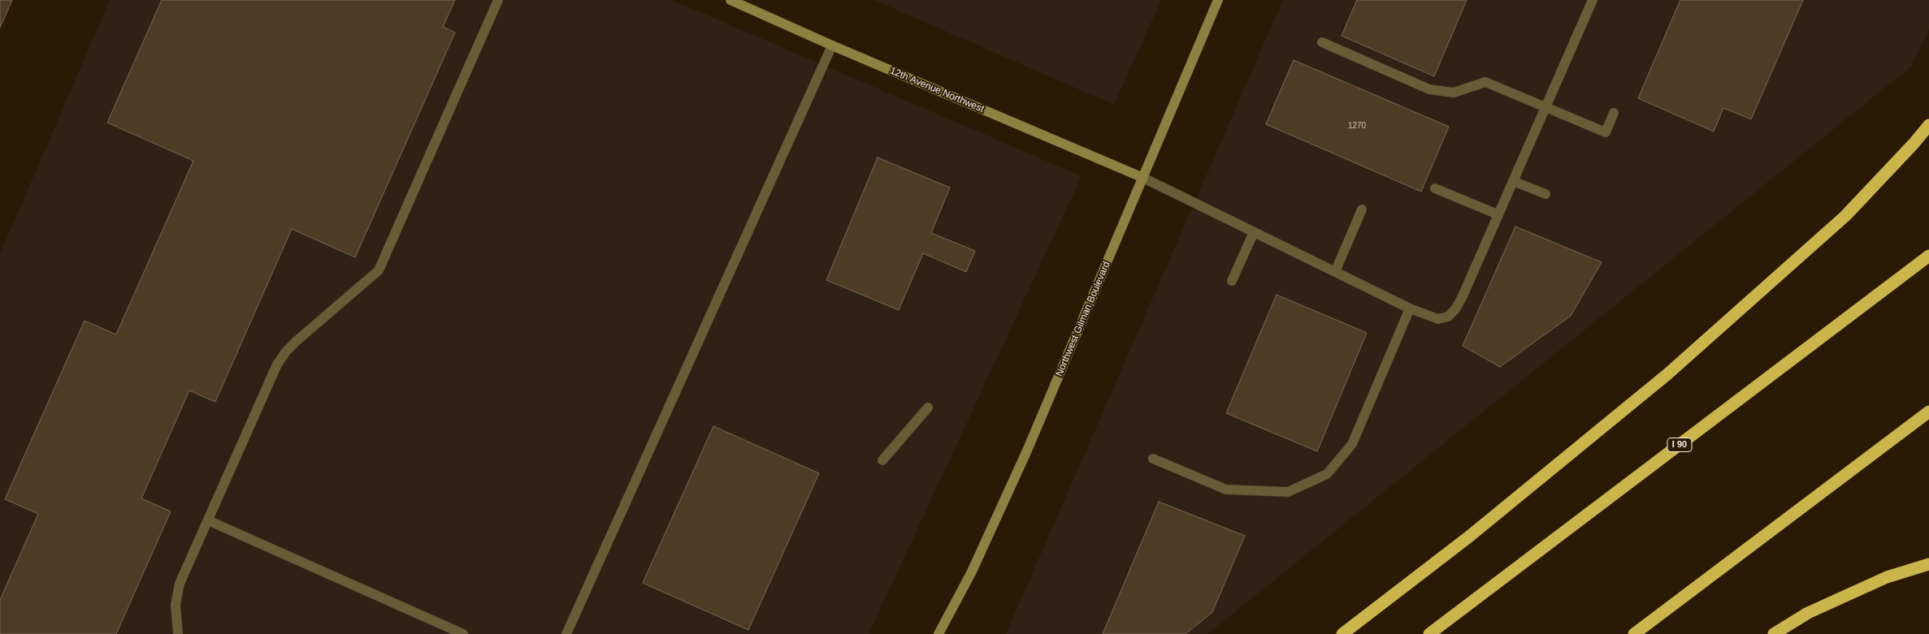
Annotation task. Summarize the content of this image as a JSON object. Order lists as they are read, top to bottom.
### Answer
{
  "streets": {
    "highway": ["I 90"],
    "street": ["12th Avenue Northwest", "Northwest Gilman Boulevard"]
  },
  "crossings": [
    ["12th Avenue Northwest", "Northwest Gilman Boulevard"]
  ],
  "house_numbers": ["1270"]
}
